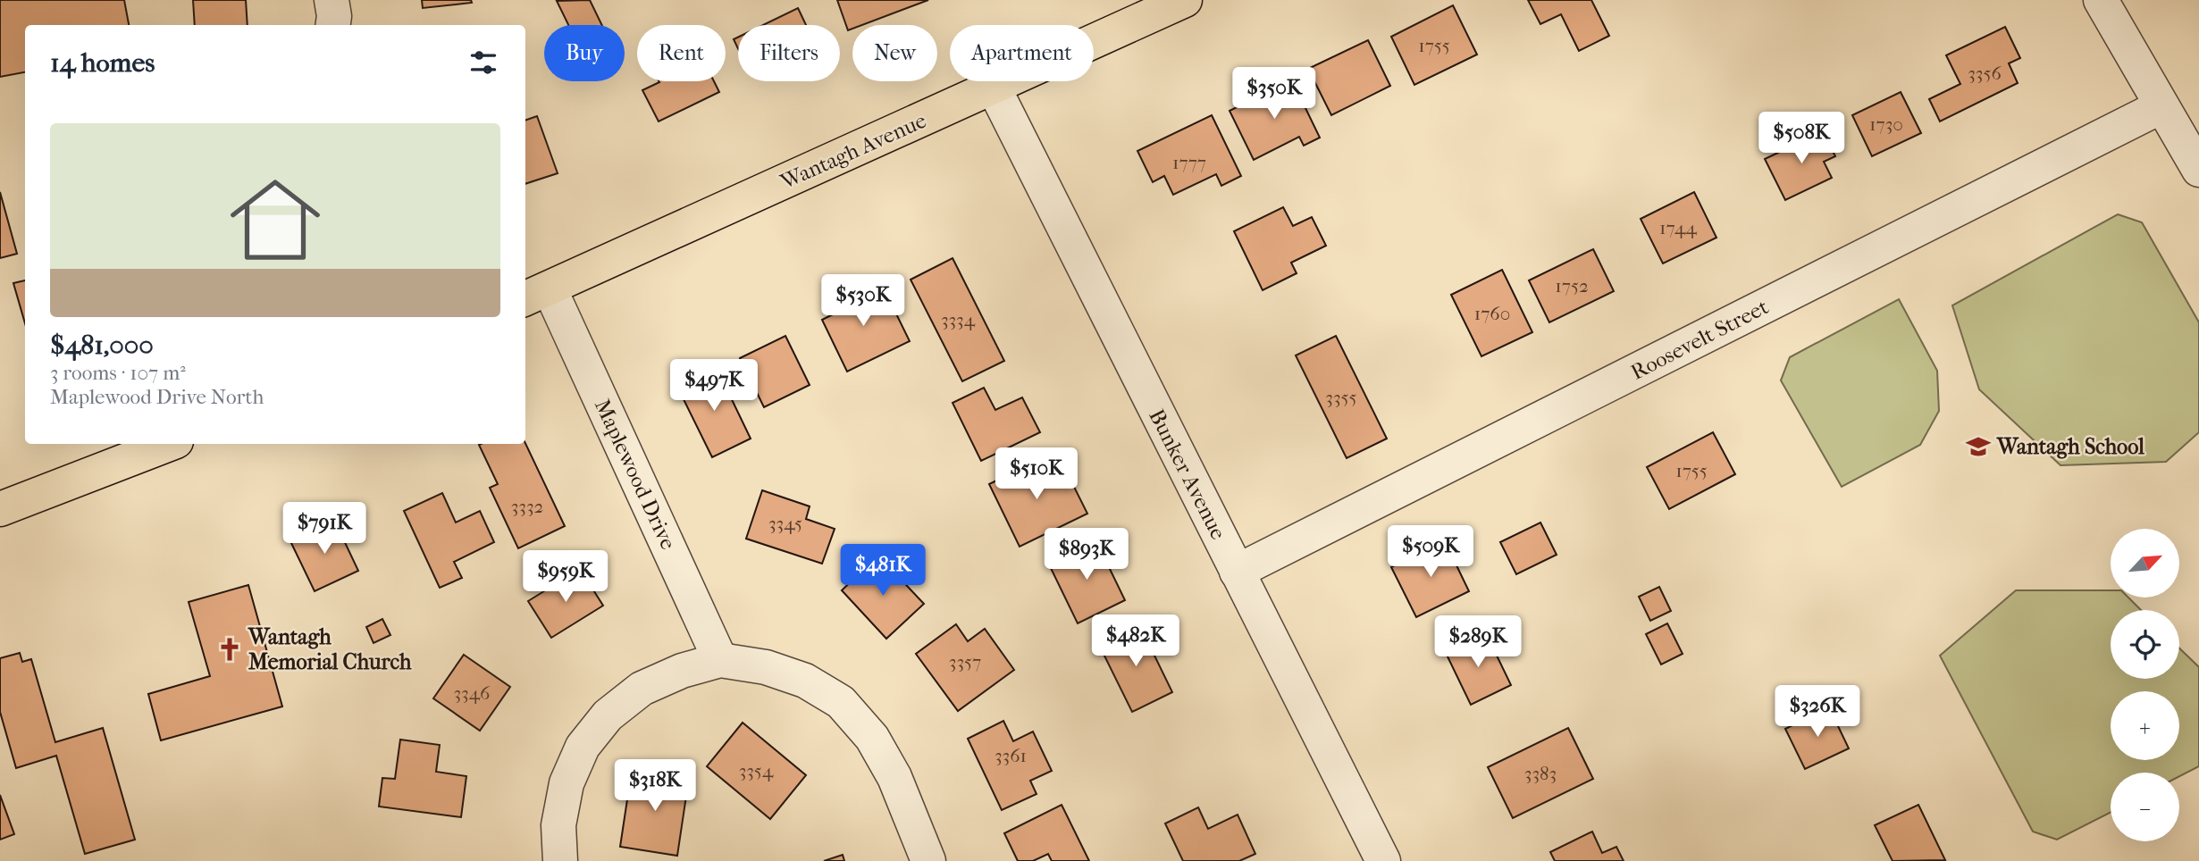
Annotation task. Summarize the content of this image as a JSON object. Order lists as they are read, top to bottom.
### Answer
{
  "streets": {
    "main road": ["Wantagh Avenue"],
    "street": ["Roosevelt Street", "Maplewood Drive", "Bunker Avenue"]
  },
  "crossings": [
    ["Wantagh Avenue", "Maplewood Drive"],
    ["Wantagh Avenue", "Bunker Avenue"],
    ["Roosevelt Street", "Bunker Avenue"]
  ],
  "places": {
    "school or university": ["Wantagh School"],
    "church": ["Wantagh Memorial Church"]
  },
  "house_numbers": [
    "1755",
    "3356",
    "1730",
    "1777",
    "1744",
    "1752",
    "1760",
    "3334",
    "3355",
    "1755",
    "3332",
    "3345",
    "3357",
    "3346",
    "3361",
    "3354",
    "3383"
  ],
  "north": "top right",
  "page": {
    "chip": [
      "Buy",
      "Rent",
      "Filters",
      "New",
      "Apartment"
    ],
    "heading": "14 homes",
    "price": [
      "$350K",
      "$508K",
      "$530K",
      "$497K",
      "$510K",
      "$791K",
      "$509K",
      "$893K",
      "$481K",
      "$959K",
      "$482K",
      "$289K",
      "$326K",
      "$318K"
    ],
    "list": [
      {
        "name": "$481,000",
        "note": "3 rooms · 107 m² · Maplewood Drive North"
      }
    ],
    "map_buttons": ["+", "−"]
  }
}
